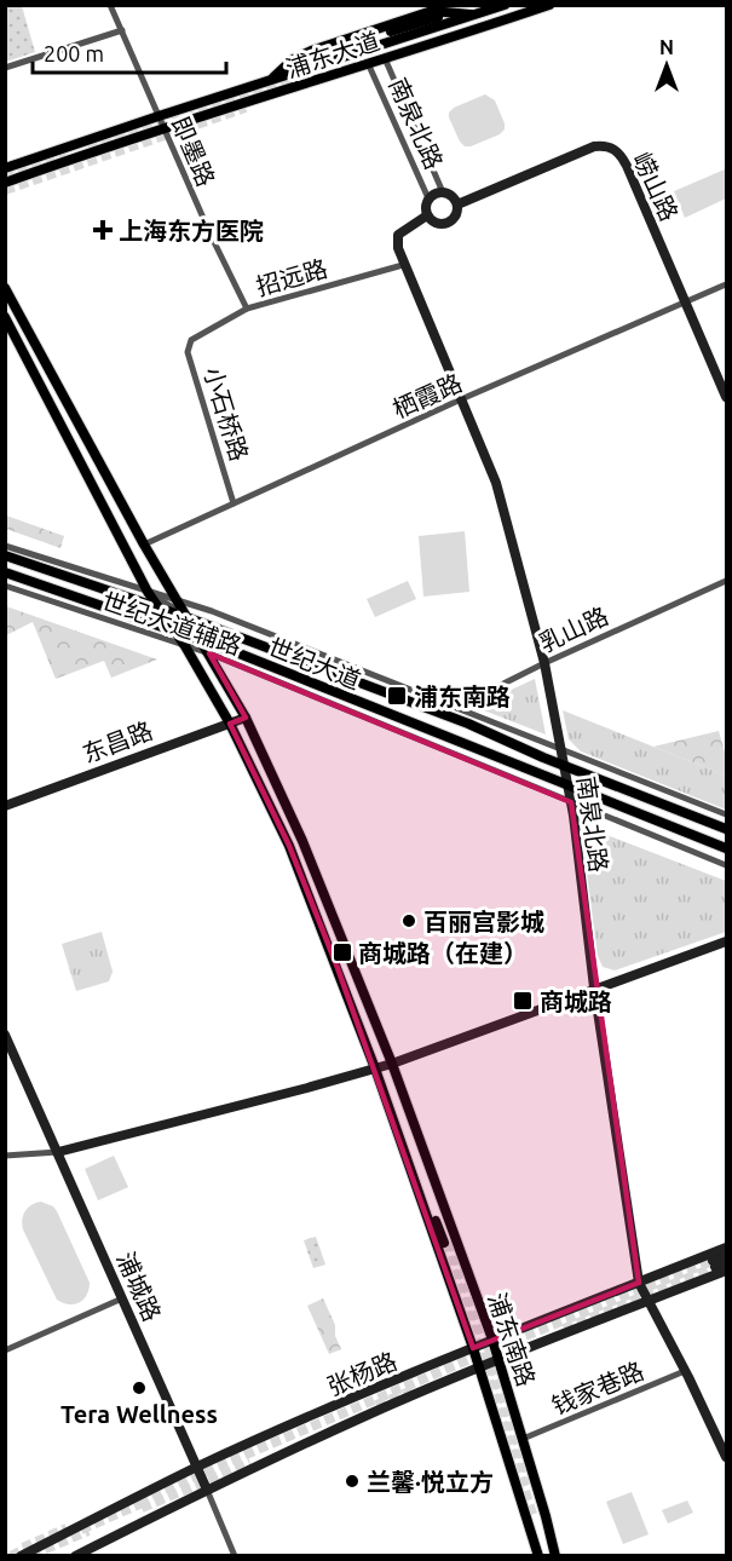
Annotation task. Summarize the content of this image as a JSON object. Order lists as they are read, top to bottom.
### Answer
{
  "streets": {
    "main road": ["浦东大道", "世纪大道", "浦东南路"],
    "street": [
      "南泉北路",
      "即墨路",
      "崂山路",
      "招远路",
      "栖霞路",
      "小石桥路",
      "世纪大道辅路",
      "乳山路",
      "东昌路",
      "浦城路",
      "张杨路",
      "钱家巷路"
    ]
  },
  "crossings": [
    ["浦东大道", "南泉北路"],
    ["浦东大道", "即墨路"],
    ["南泉北路", "崂山路"],
    ["南泉北路", "招远路"],
    ["南泉北路", "栖霞路"],
    ["南泉北路", "世纪大道辅路"],
    ["南泉北路", "乳山路"],
    ["南泉北路", "世纪大道"],
    ["南泉北路", "张杨路"],
    ["南泉北路", "钱家巷路"],
    ["即墨路", "招远路"],
    ["崂山路", "栖霞路"],
    ["招远路", "小石桥路"],
    ["栖霞路", "小石桥路"],
    ["栖霞路", "浦东南路"],
    ["世纪大道辅路", "乳山路"],
    ["世纪大道辅路", "世纪大道"],
    ["世纪大道辅路", "浦东南路"],
    ["世纪大道", "浦东南路"],
    ["东昌路", "浦东南路"],
    ["浦城路", "张杨路"],
    ["浦东南路", "张杨路"],
    ["浦东南路", "钱家巷路"]
  ],
  "places": {
    "health": ["上海东方医院"],
    "transit": ["浦东南路", "商城路（在建）", "商城路"],
    "other": ["百丽宫影城", "Tera Wellness", "兰馨·悦立方"]
  },
  "scale_bar": "200 m",
  "north": "top"
}
